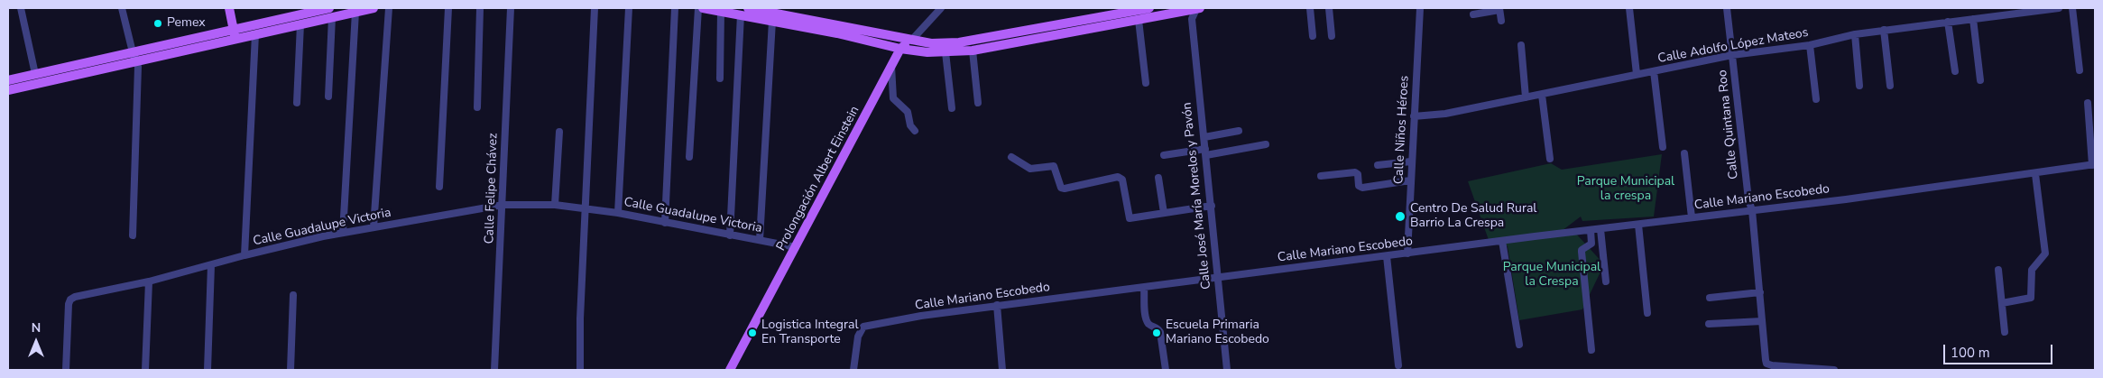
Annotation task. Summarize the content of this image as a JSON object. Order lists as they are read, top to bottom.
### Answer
{
  "streets": {
    "main road": ["Prolongación Albert Einstein"],
    "street": [
      "Calle Adolfo López Mateos",
      "Calle Quintana Roo",
      "Calle Niños Héroes",
      "Calle Felipe Chávez",
      "Calle José María Morelos y Pavón",
      "Calle Mariano Escobedo",
      "Calle Guadalupe Victoria"
    ]
  },
  "crossings": [
    ["Calle Adolfo López Mateos", "Calle Quintana Roo"],
    ["Calle Adolfo López Mateos", "Calle Niños Héroes"],
    ["Calle Quintana Roo", "Calle Mariano Escobedo"],
    ["Calle Niños Héroes", "Calle Mariano Escobedo"],
    ["Prolongación Albert Einstein", "Calle Guadalupe Victoria"],
    ["Calle Felipe Chávez", "Calle Guadalupe Victoria"],
    ["Calle José María Morelos y Pavón", "Calle Mariano Escobedo"]
  ],
  "parks": ["Parque Municipal la crespa", "Parque Municipal la Crespa"],
  "places": [
    "Pemex",
    "Centro De Salud Rural Barrio La Crespa",
    "Logistica Integral En Transporte",
    "Escuela Primaria Mariano Escobedo"
  ],
  "scale_bar": "100 m",
  "north": "top"
}
